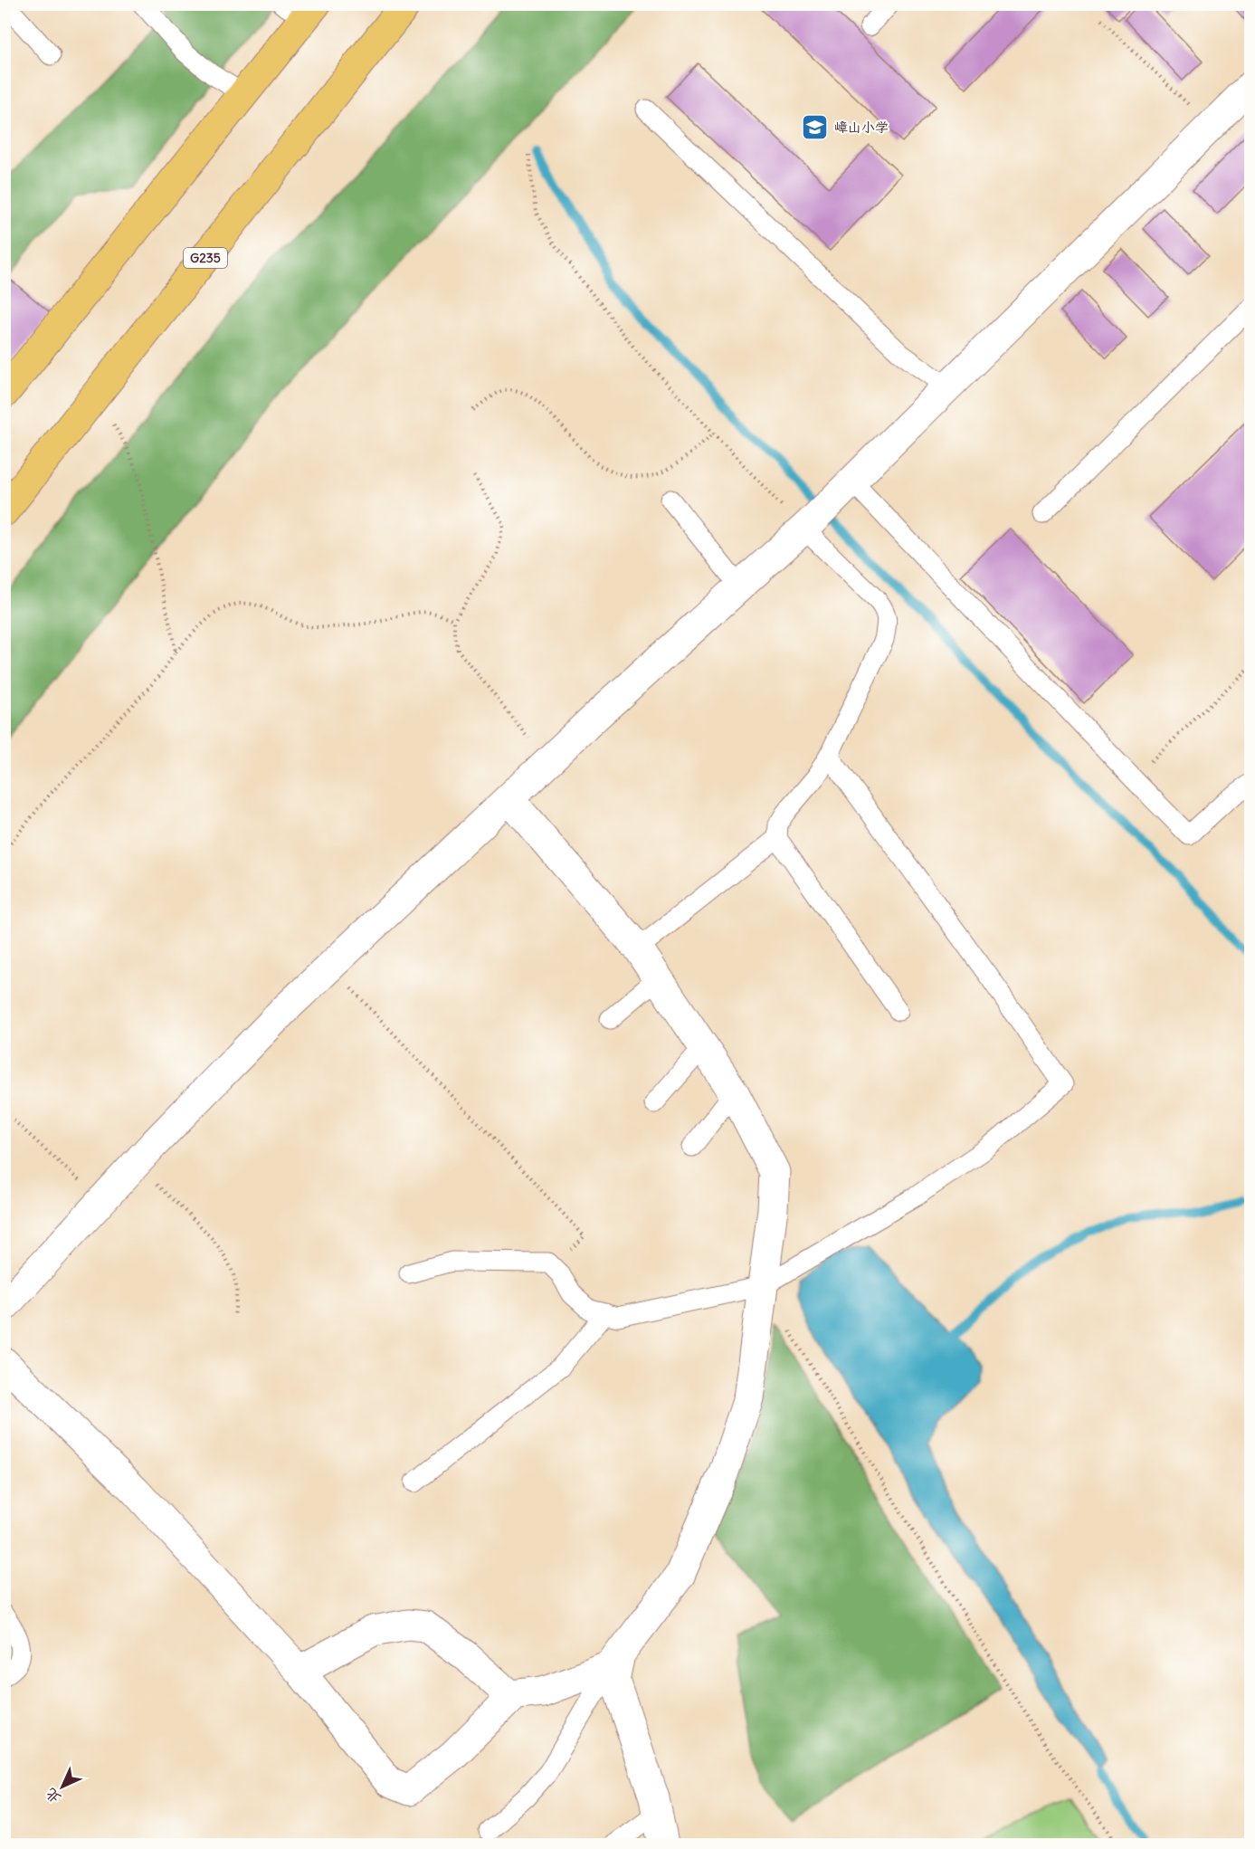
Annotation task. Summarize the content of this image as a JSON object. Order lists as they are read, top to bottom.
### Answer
{
  "streets": {
    "highway": ["G235"]
  },
  "places": {
    "school or university": ["嶂山小学"]
  },
  "north": "bottom left"
}
